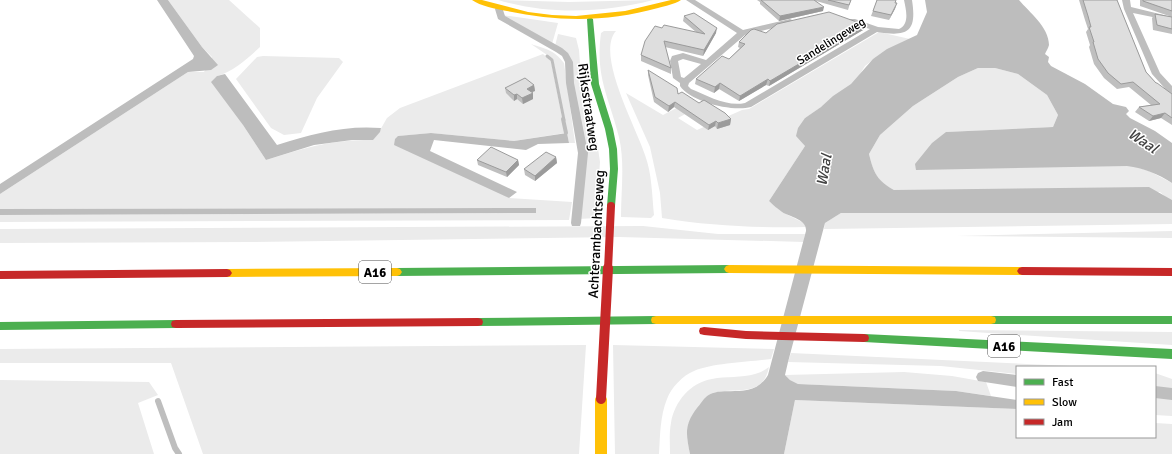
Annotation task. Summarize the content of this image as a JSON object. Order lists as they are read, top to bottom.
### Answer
{
  "streets": {
    "main road": ["Rijksstraatweg", "Achterambachtseweg", "A16"],
    "street": ["Sandelingeweg"]
  },
  "crossings": [
    ["Rijksstraatweg", "Achterambachtseweg"]
  ],
  "water": ["Waal"],
  "legend": ["Fast", "Slow", "Jam"]
}
